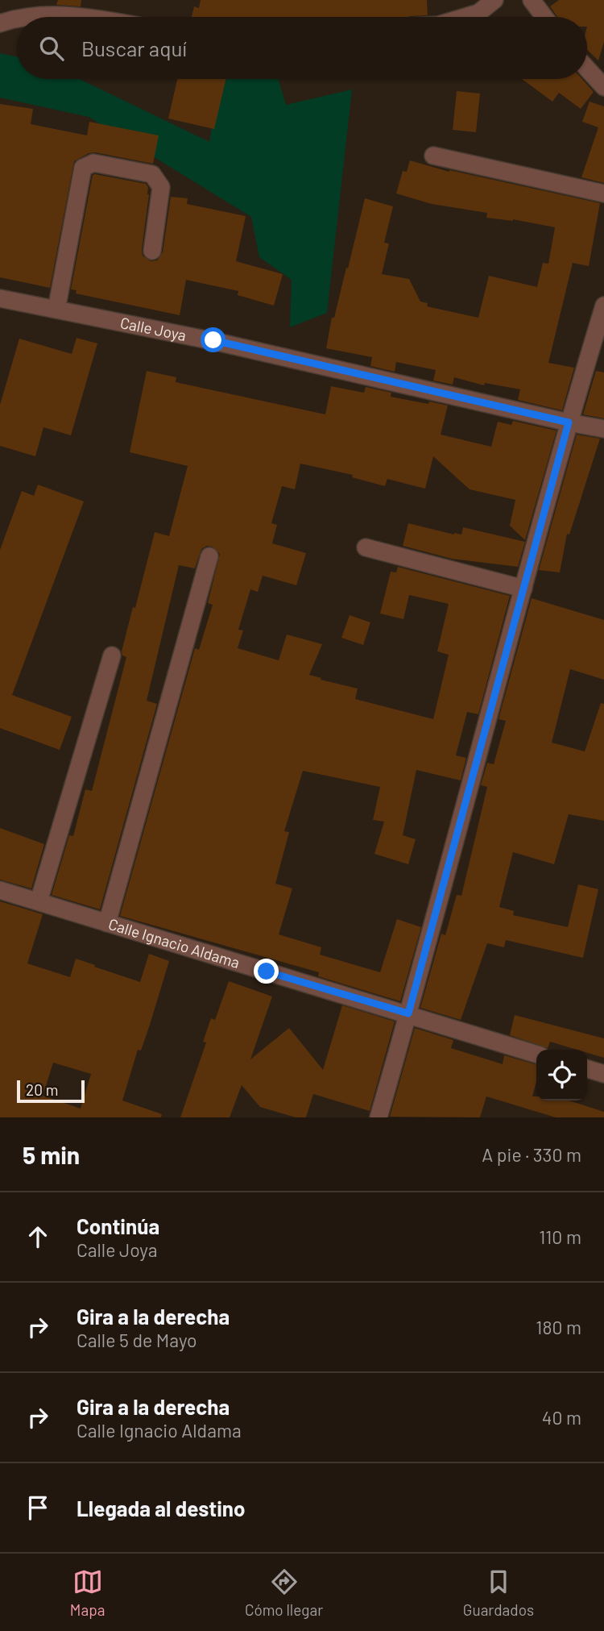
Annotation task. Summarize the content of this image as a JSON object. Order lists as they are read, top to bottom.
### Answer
{
  "streets": {
    "street": ["Calle Joya", "Calle Ignacio Aldama"]
  },
  "scale_bar": "20 m",
  "page": {
    "search": "Buscar aquí",
    "scale": "20 m",
    "heading": ["5 min", "A pie · 330 m"],
    "list": [
      ["Continúa", "Calle Joya", "110 m"],
      ["Gira a la derecha", "Calle 5 de Mayo", "180 m"],
      ["Gira a la derecha", "Calle Ignacio Aldama", "40 m"],
      "Llegada al destino"
    ],
    "nav": ["Mapa", "Cómo llegar", "Guardados"]
  }
}
